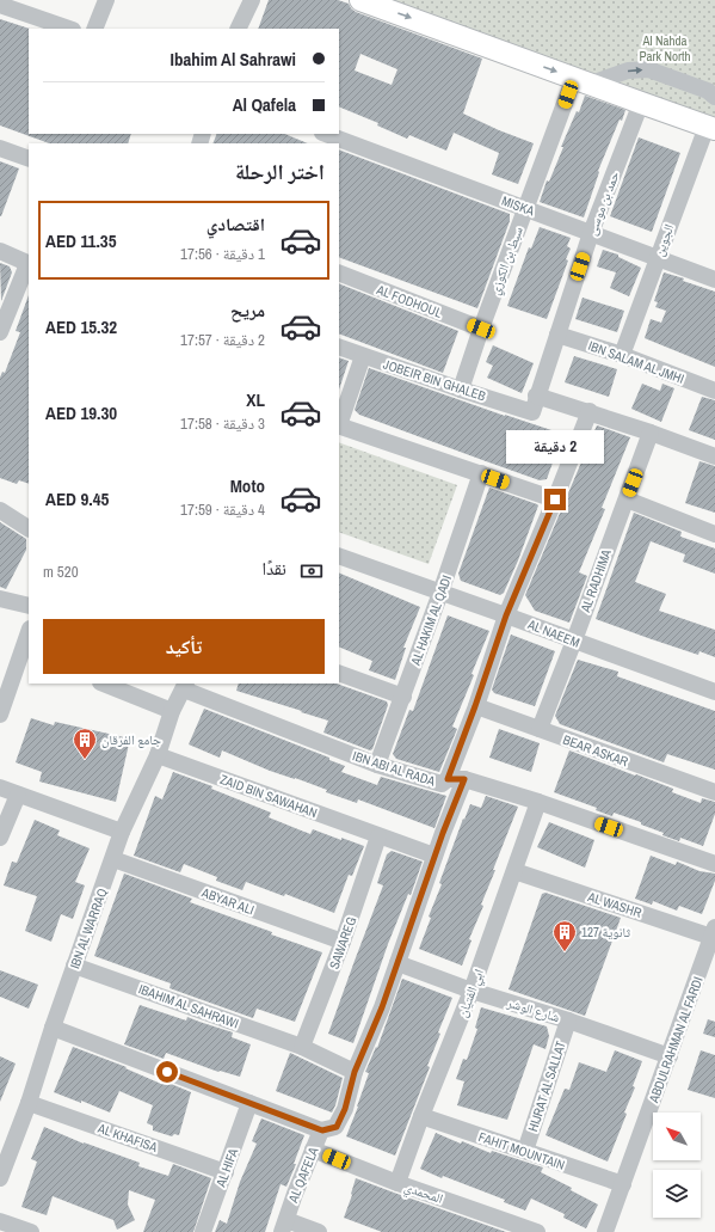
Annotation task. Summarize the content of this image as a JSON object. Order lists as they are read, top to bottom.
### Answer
{
  "streets": {
    "street": [
      "حمد بن موسى",
      "MISKA",
      "الجوين",
      "سبط بن الكوزي",
      "AL FODHOUL",
      "IBN SALAM AL JMHI",
      "JOBEIR BIN GHALEB",
      "AL RADHIMA",
      "AL HAKIM AL QADI",
      "AL NAEEM",
      "BEAR ASKAR",
      "IBN ABI AL RADA",
      "ZAID BIN SAWAHAN",
      "ABYAR ALI",
      "AL WASHR",
      "IBN AL WARRAQ",
      "SAWAREG",
      "ابي الفتيان",
      "IBAHIM AL SAHRAWI",
      "شارع الوشر",
      "ABDULRAHMAN AL FARDI",
      "HIJRAT AL SALLAT",
      "AL KHAFISA",
      "FAHIT MOUNTAIN",
      "AL HIFA",
      "AL QAFELA",
      "المحمدي"
    ]
  },
  "crossings": [
    ["حمد بن موسى", "MISKA"],
    ["حمد بن موسى", "IBN SALAM AL JMHI"],
    ["حمد بن موسى", "JOBEIR BIN GHALEB"],
    ["MISKA", "الجوين"],
    ["MISKA", "سبط بن الكوزي"],
    ["الجوين", "IBN SALAM AL JMHI"],
    ["سبط بن الكوزي", "AL FODHOUL"],
    ["سبط بن الكوزي", "JOBEIR BIN GHALEB"],
    ["AL RADHIMA", "AL NAEEM"],
    ["AL RADHIMA", "BEAR ASKAR"],
    ["AL HAKIM AL QADI", "AL NAEEM"],
    ["AL HAKIM AL QADI", "IBN ABI AL RADA"],
    ["AL NAEEM", "AL QAFELA"],
    ["BEAR ASKAR", "AL QAFELA"],
    ["IBN ABI AL RADA", "IBN AL WARRAQ"],
    ["IBN ABI AL RADA", "ابي الفتيان"],
    ["IBN ABI AL RADA", "AL QAFELA"],
    ["ZAID BIN SAWAHAN", "IBN AL WARRAQ"],
    ["ZAID BIN SAWAHAN", "SAWAREG"],
    ["ZAID BIN SAWAHAN", "AL QAFELA"],
    ["ABYAR ALI", "IBN AL WARRAQ"],
    ["ABYAR ALI", "SAWAREG"],
    ["AL WASHR", "ابي الفتيان"],
    ["AL WASHR", "ABDULRAHMAN AL FARDI"],
    ["IBN AL WARRAQ", "IBAHIM AL SAHRAWI"],
    ["IBN AL WARRAQ", "AL KHAFISA"],
    ["SAWAREG", "IBAHIM AL SAHRAWI"],
    ["ابي الفتيان", "شارع الوشر"],
    ["ابي الفتيان", "FAHIT MOUNTAIN"],
    ["ابي الفتيان", "المحمدي"],
    ["IBAHIM AL SAHRAWI", "AL QAFELA"],
    ["شارع الوشر", "ABDULRAHMAN AL FARDI"],
    ["شارع الوشر", "HIJRAT AL SALLAT"],
    ["شارع الوشر", "AL QAFELA"],
    ["ABDULRAHMAN AL FARDI", "FAHIT MOUNTAIN"],
    ["HIJRAT AL SALLAT", "FAHIT MOUNTAIN"],
    ["AL KHAFISA", "AL HIFA"],
    ["AL QAFELA", "المحمدي"]
  ],
  "parks": ["Al Nahda Park North"],
  "places": {
    "building": ["جامع الفرقان", "ثانوية 127"]
  },
  "north": "top left",
  "page": {
    "banner": ["Ibahim Al Sahrawi", "Al Qafela"],
    "heading": "اختر الرحلة",
    "list": [
      {
        "name": "اقتصادي",
        "note": "1 دقيقة · 17:56",
        "value": "AED 11.35"
      },
      {
        "name": "مريح",
        "note": "2 دقيقة · 17:57",
        "value": "AED 15.32"
      },
      {
        "name": "XL",
        "note": "3 دقيقة · 17:58",
        "value": "AED 19.30"
      },
      {
        "name": "Moto",
        "note": "4 دقيقة · 17:59",
        "value": "AED 9.45"
      }
    ],
    "bubble": "2 دقيقة",
    "pay": ["نقدًا", "520 m"],
    "buttons": "تأكيد"
  }
}
